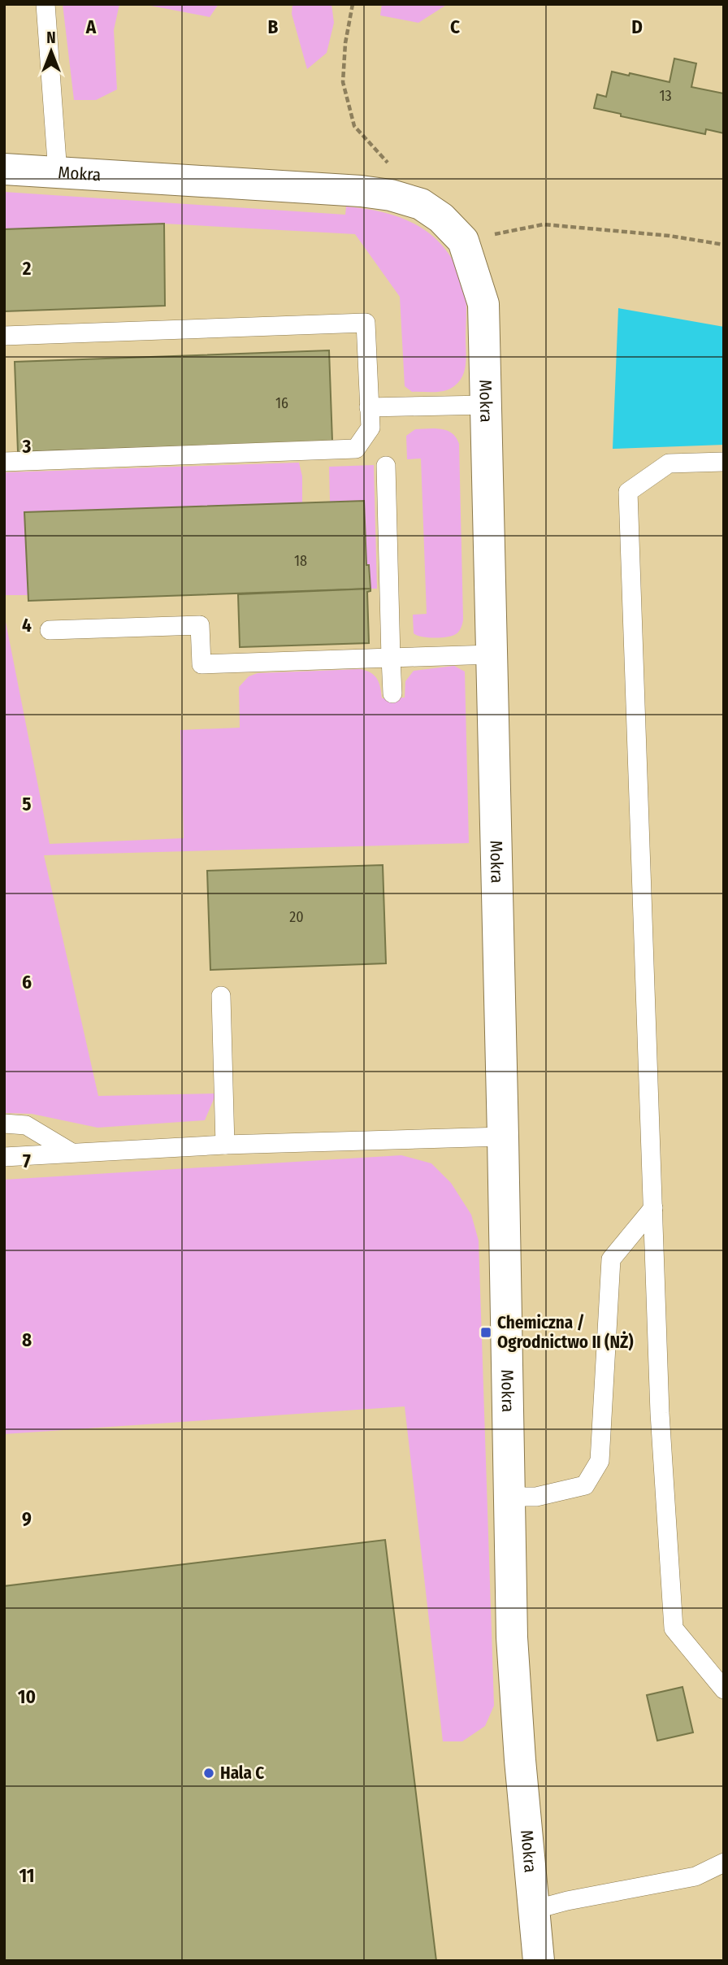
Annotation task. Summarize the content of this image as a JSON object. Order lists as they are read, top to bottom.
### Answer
{
  "streets": {
    "street": ["Mokra"]
  },
  "places": {
    "transit": ["Chemiczna / Ogrodnictwo II (NŻ)"],
    "other": ["Hala C"]
  },
  "house_numbers": [
    "13",
    "16",
    "18",
    "20"
  ],
  "north": "top",
  "grid": {
    "columns": [
      "A",
      "B",
      "C",
      "D"
    ],
    "rows": [
      "2",
      "3",
      "4",
      "5",
      "6",
      "7",
      "8",
      "9",
      "10",
      "11"
    ]
  }
}
